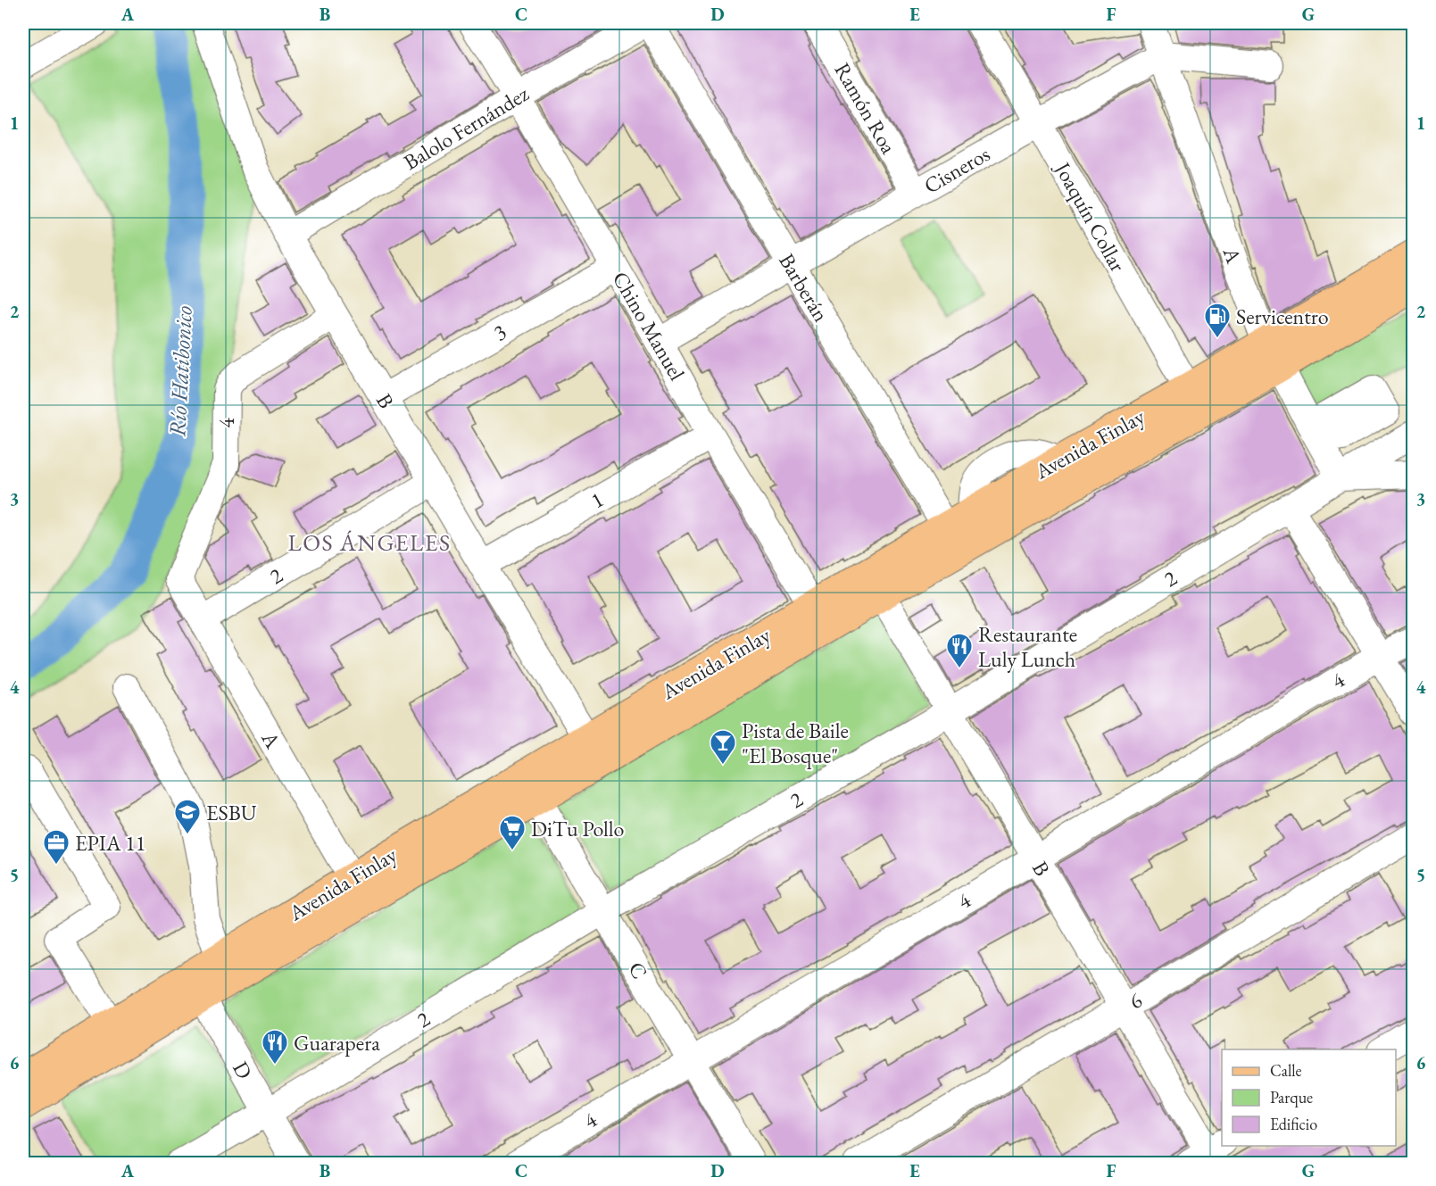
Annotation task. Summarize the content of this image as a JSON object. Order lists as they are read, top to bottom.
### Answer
{
  "streets": {
    "main road": ["Avenida Finlay"],
    "street": [
      "Ramón Roa",
      "Balolo Fernández",
      "Cisneros",
      "Joaquín Collar",
      "A",
      "Barberán",
      "Chino Manuel",
      "3",
      "B",
      "4",
      "1",
      "2",
      "C",
      "6",
      "D"
    ]
  },
  "crossings": [
    ["Ramón Roa", "Cisneros"],
    ["Balolo Fernández", "Chino Manuel"],
    ["Balolo Fernández", "B"],
    ["Cisneros", "Joaquín Collar"],
    ["Cisneros", "A"],
    ["Cisneros", "Barberán"],
    ["Cisneros", "Chino Manuel"],
    ["Joaquín Collar", "Avenida Finlay"],
    ["A", "4"],
    ["A", "Avenida Finlay"],
    ["A", "2"],
    ["Barberán", "Avenida Finlay"],
    ["Chino Manuel", "3"],
    ["Chino Manuel", "Avenida Finlay"],
    ["Chino Manuel", "1"],
    ["3", "B"],
    ["B", "4"],
    ["B", "Avenida Finlay"],
    ["B", "1"],
    ["B", "2"],
    ["B", "6"],
    ["4", "C"],
    ["Avenida Finlay", "C"],
    ["Avenida Finlay", "D"],
    ["2", "C"],
    ["2", "D"]
  ],
  "districts": ["LOS ÁNGELES"],
  "water": ["Río Hatibonico"],
  "places": {
    "fuel station": ["Servicentro"],
    "restaurant": ["Restaurante Luly Lunch", "Guarapera"],
    "bar": ["Pista de Baile \"El Bosque\""],
    "school or university": ["ESBU"],
    "supermarket": ["DiTu Pollo"],
    "office": ["EPIA 11"]
  },
  "legend": ["Calle", "Parque", "Edificio"],
  "grid": {
    "columns": [
      "A",
      "B",
      "C",
      "D",
      "E",
      "F",
      "G"
    ],
    "rows": [
      "1",
      "2",
      "3",
      "4",
      "5",
      "6"
    ]
  }
}
